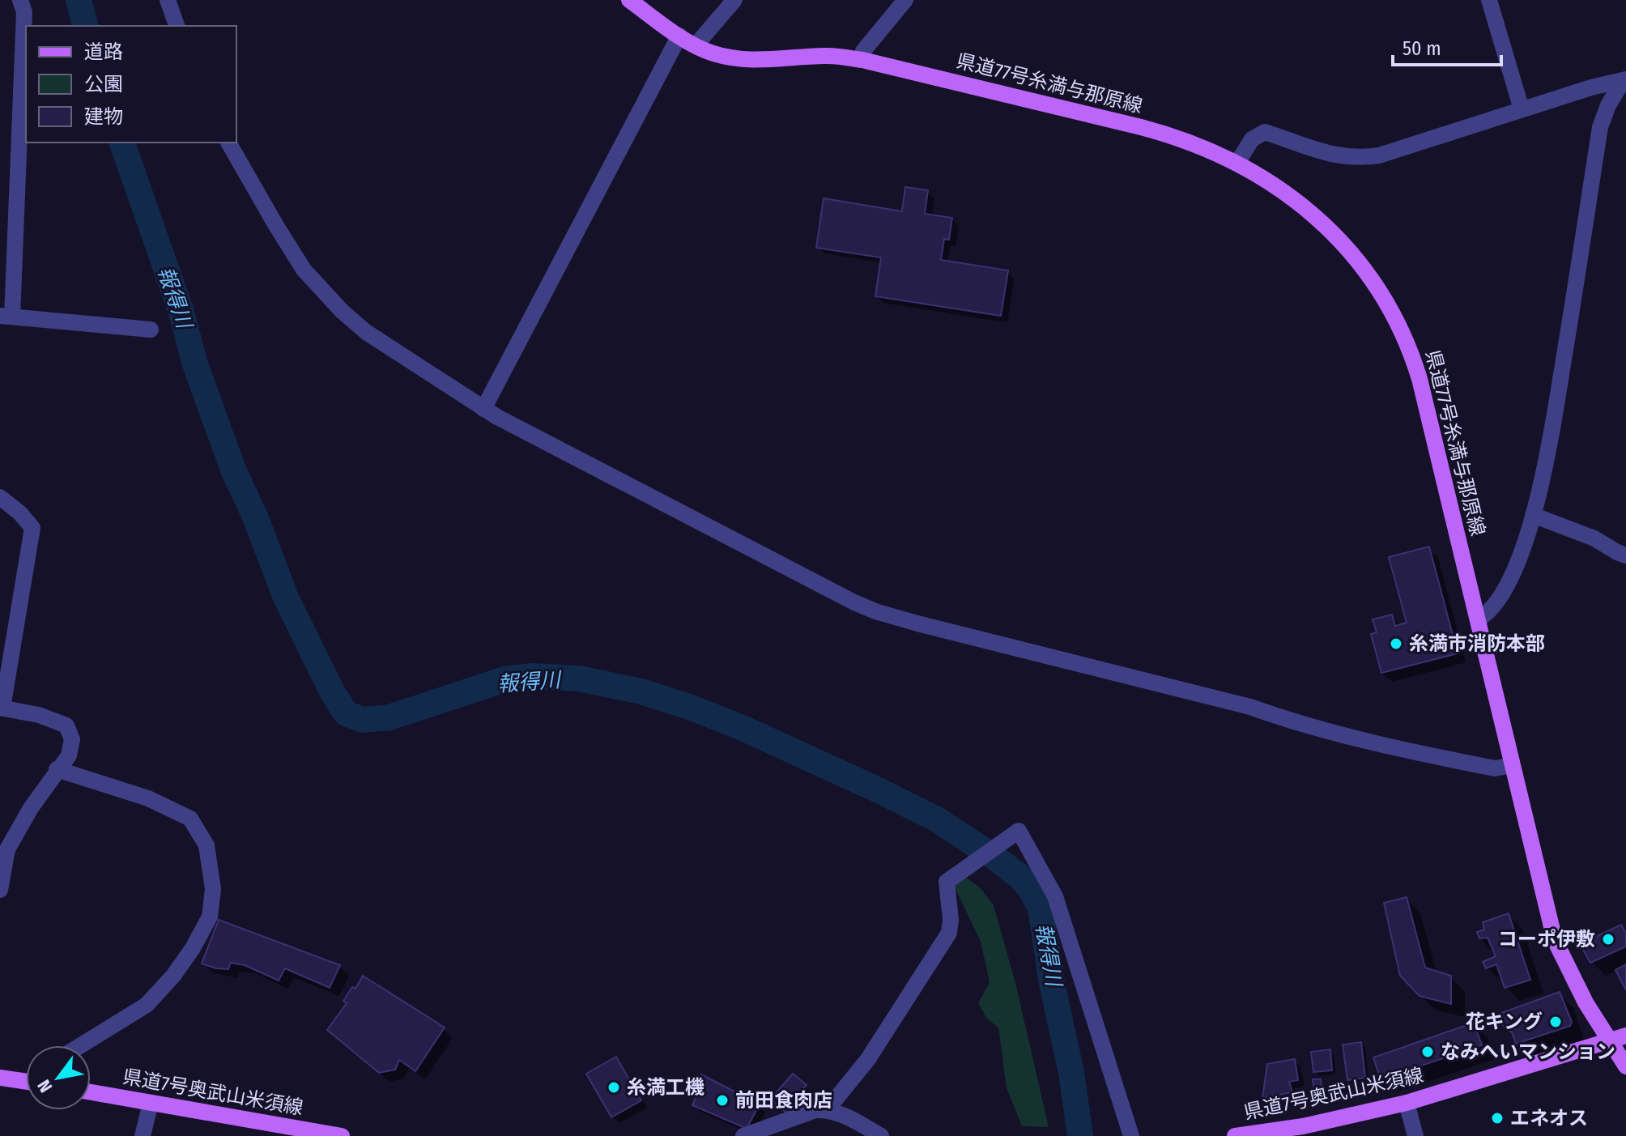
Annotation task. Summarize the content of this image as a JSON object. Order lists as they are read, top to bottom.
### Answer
{
  "streets": {
    "main road": ["県道77号糸満与那原線", "県道7号奥武山米須線"]
  },
  "crossings": [
    ["県道77号糸満与那原線", "県道7号奥武山米須線"]
  ],
  "water": ["報得川"],
  "places": [
    "糸満市消防本部",
    "コーポ伊敷",
    "花キング",
    "なみへいマンション",
    "糸満工機",
    "前田食肉店",
    "エネオス"
  ],
  "legend": ["道路", "公園", "建物"],
  "scale_bar": "50 m",
  "north": "bottom left"
}
